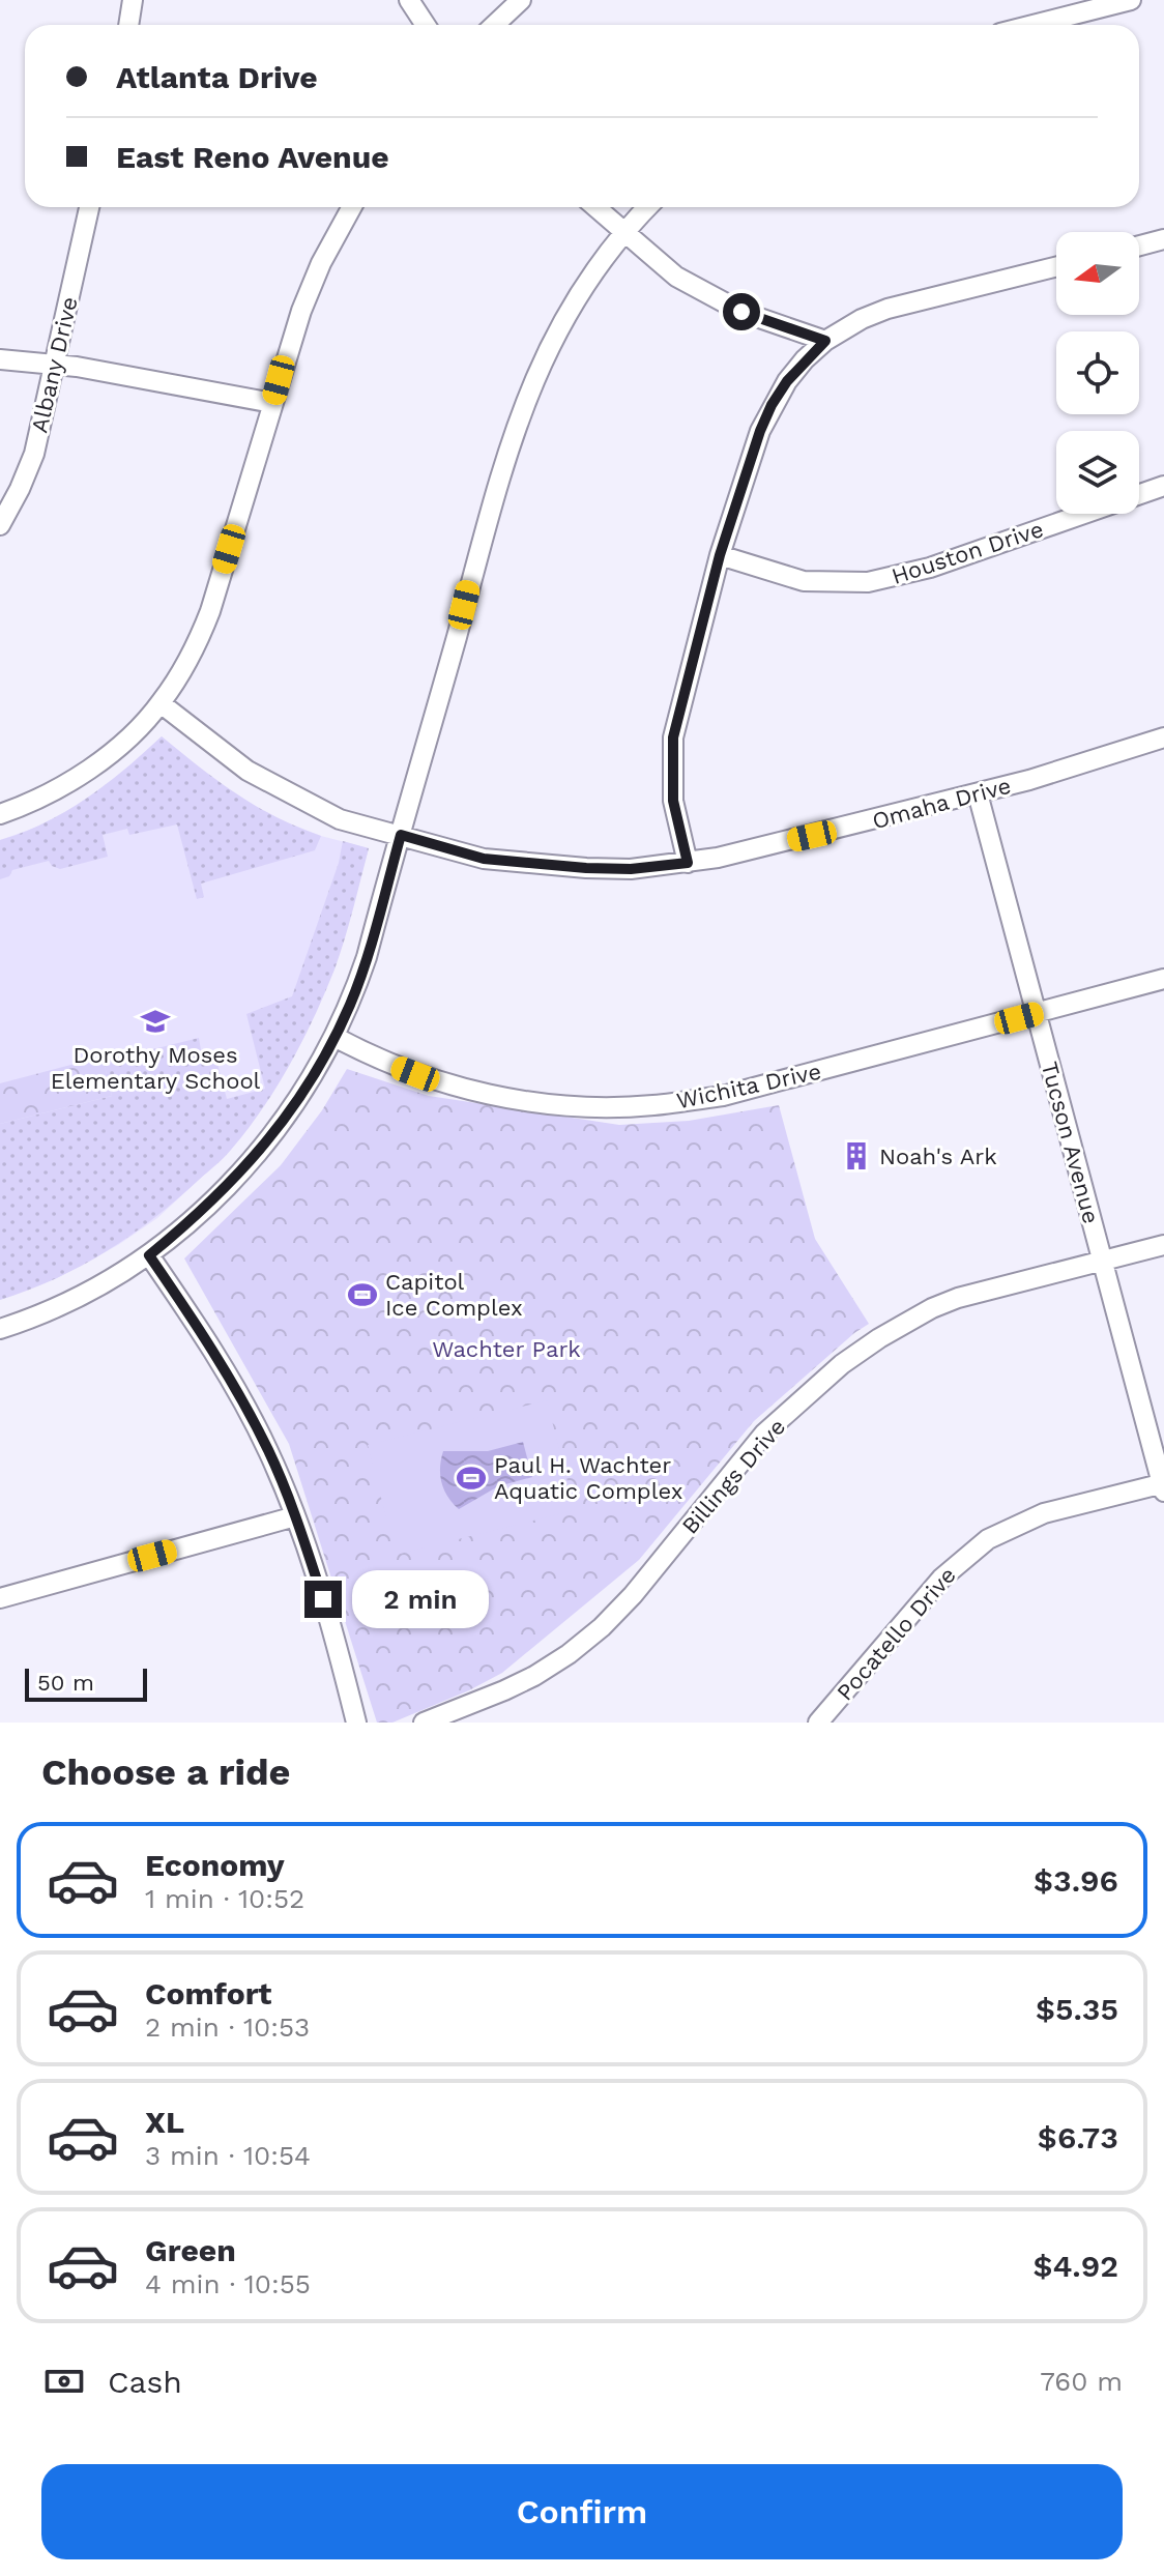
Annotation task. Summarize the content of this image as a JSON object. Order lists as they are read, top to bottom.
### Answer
{
  "streets": {
    "street": [
      "Albany Drive",
      "Houston Drive",
      "Omaha Drive",
      "Wichita Drive",
      "Tucson Avenue",
      "Billings Drive",
      "Pocatello Drive"
    ]
  },
  "crossings": [
    ["Omaha Drive", "Tucson Avenue"],
    ["Wichita Drive", "Tucson Avenue"],
    ["Tucson Avenue", "Billings Drive"],
    ["Tucson Avenue", "Pocatello Drive"]
  ],
  "parks": ["Wachter Park"],
  "places": {
    "school or university": ["Dorothy Moses Elementary School"],
    "building": ["Noah's Ark"],
    "sports": ["Capitol Ice Complex", "Paul H. Wachter Aquatic Complex"]
  },
  "scale_bar": "50 m",
  "north": "left",
  "page": {
    "banner": ["Atlanta Drive", "East Reno Avenue"],
    "bubble": "2 min",
    "scale": "50 m",
    "heading": "Choose a ride",
    "list": [
      {
        "name": "Economy",
        "note": "1 min · 10:52",
        "value": "$3.96"
      },
      {
        "name": "Comfort",
        "note": "2 min · 10:53",
        "value": "$5.35"
      },
      {
        "name": "XL",
        "note": "3 min · 10:54",
        "value": "$6.73"
      },
      {
        "name": "Green",
        "note": "4 min · 10:55",
        "value": "$4.92"
      }
    ],
    "pay": ["Cash", "760 m"],
    "buttons": "Confirm"
  }
}
